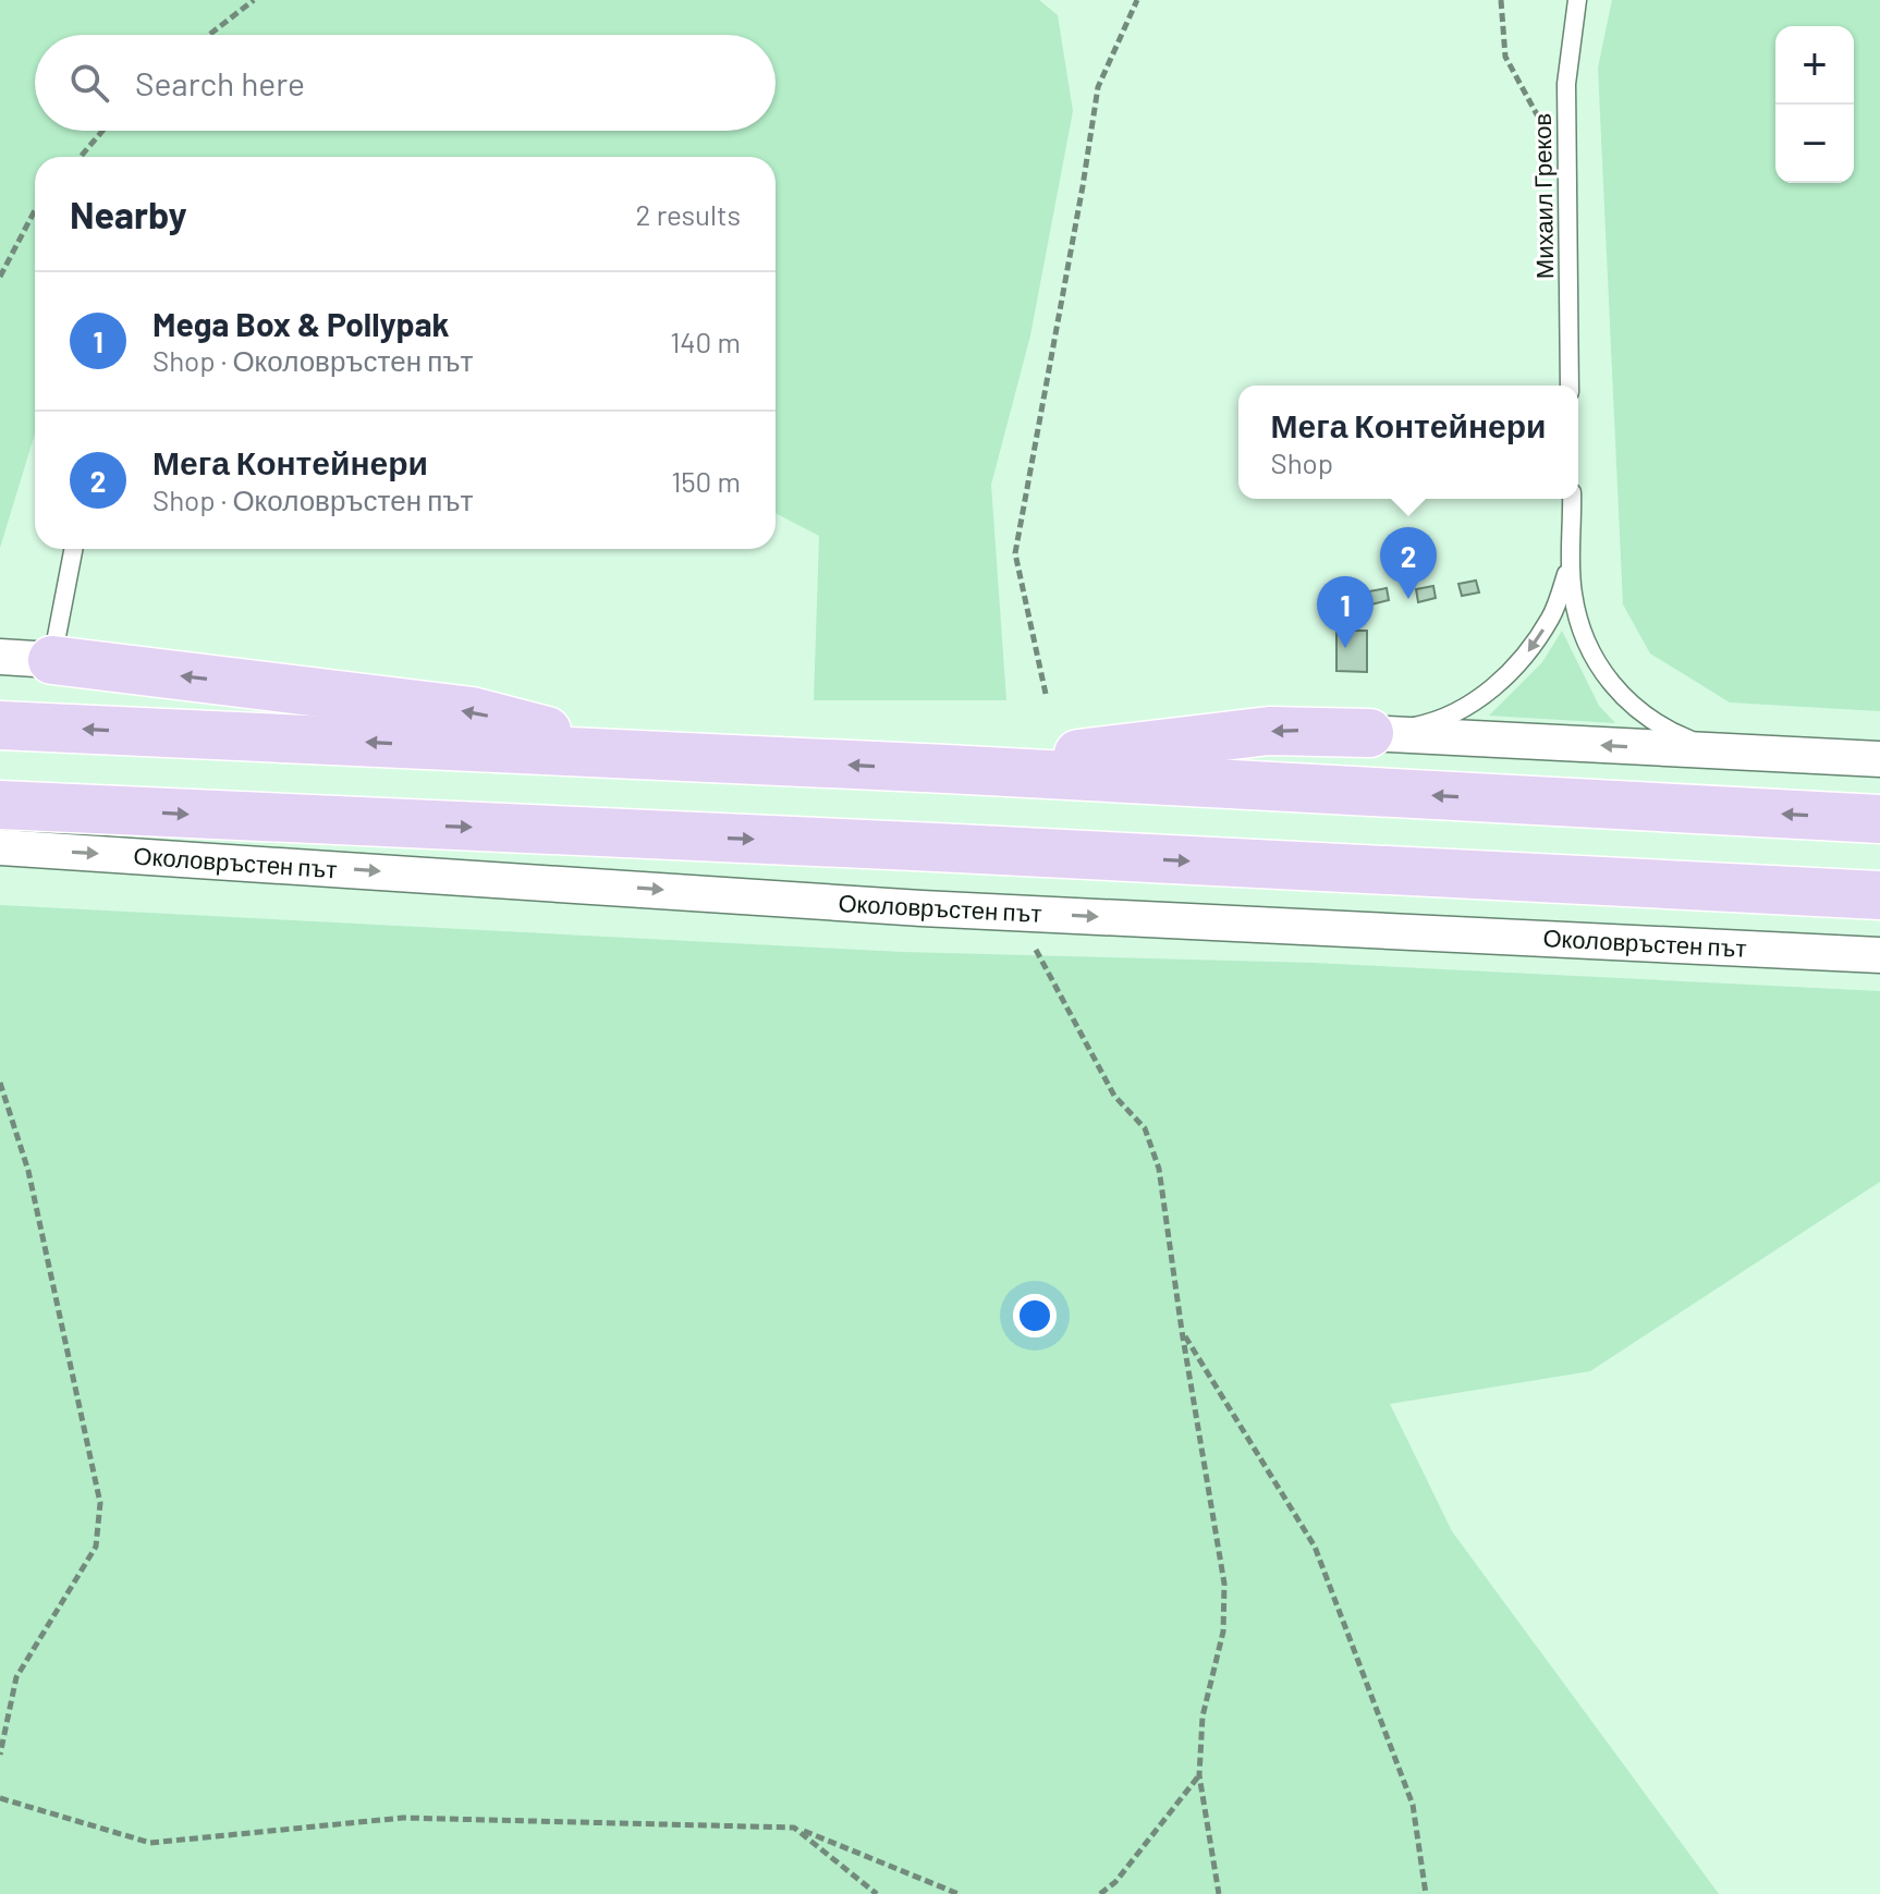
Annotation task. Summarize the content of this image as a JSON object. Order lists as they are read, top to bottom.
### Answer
{
  "streets": {
    "highway": ["Околовръстен път"],
    "lane": ["Михаил Греков"]
  },
  "page": {
    "map_buttons": ["+", "−"],
    "search": "Search here",
    "heading": ["Nearby", "2 results"],
    "list": [
      {
        "mark": "1",
        "name": "Mega Box & Pollypak",
        "note": "Shop · Околовръстен път",
        "value": "140 m"
      },
      {
        "mark": "2",
        "name": "Мега Контейнери",
        "note": "Shop · Околовръстен път",
        "value": "150 m"
      }
    ],
    "popup": ["Мега Контейнери", "Shop"],
    "pins": ["2", "1"]
  }
}
